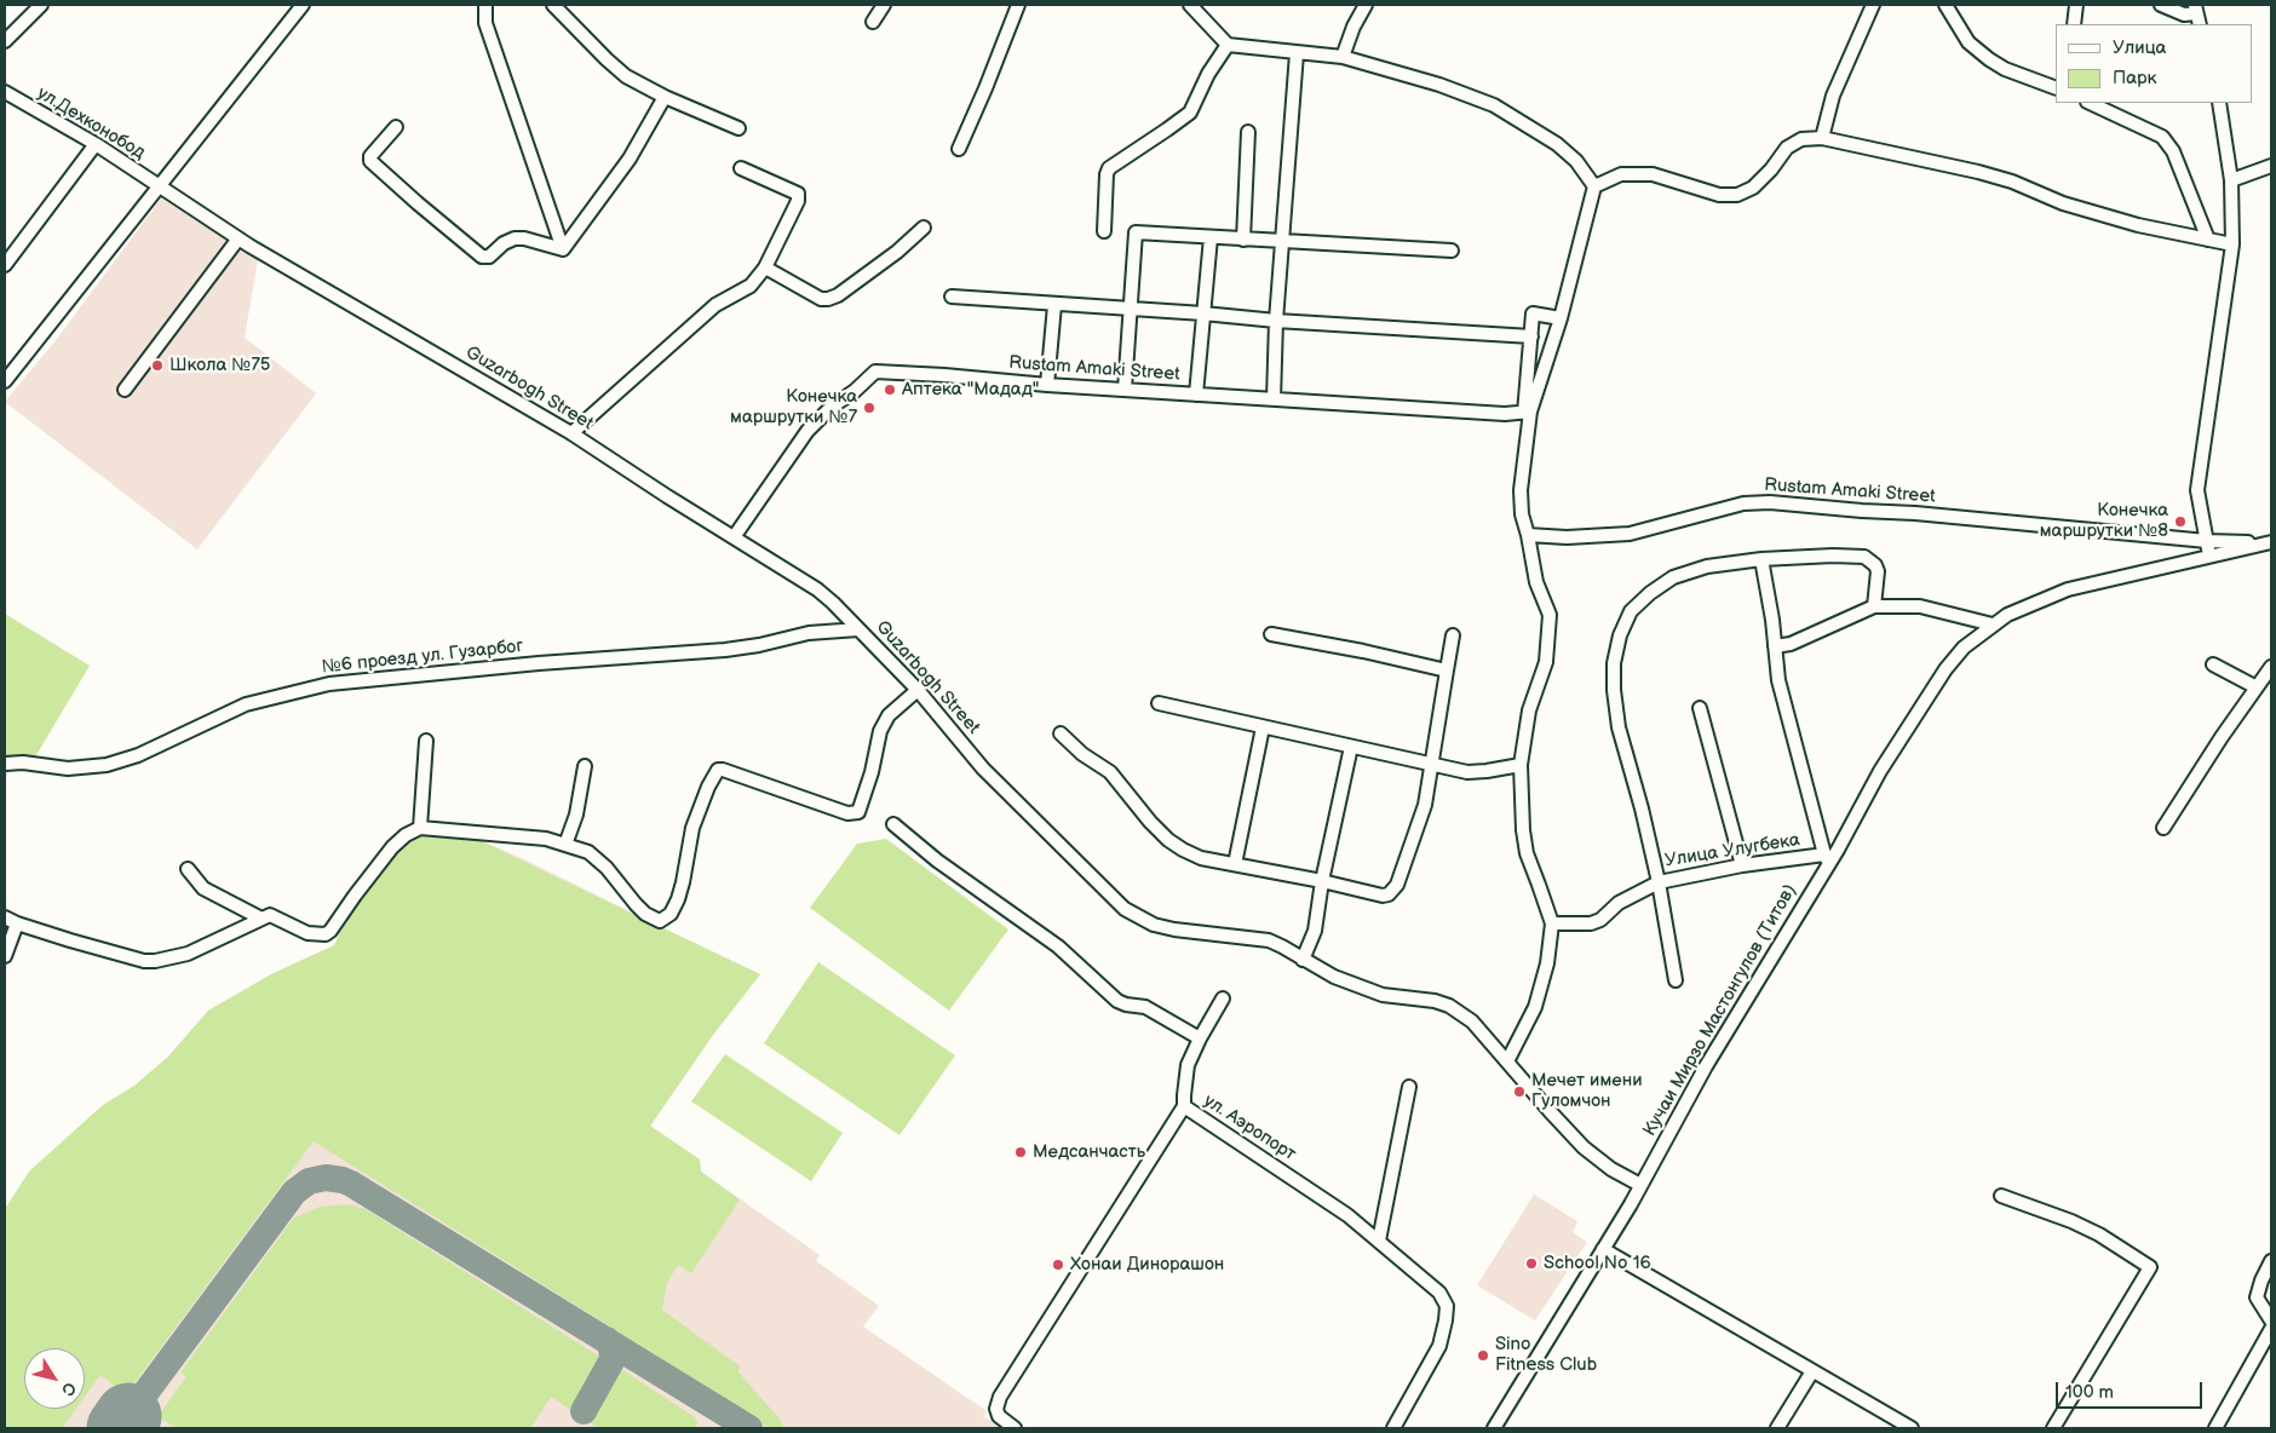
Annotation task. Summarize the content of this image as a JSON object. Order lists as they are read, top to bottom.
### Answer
{
  "streets": {
    "street": [
      "ул.Дехконобод",
      "Rustam Amaki Street",
      "Guzarbogh Street",
      "№6 проезд ул. Гузарбог",
      "Улица Улугбека",
      "Кучаи Мирзо Мастонгулов (Титов)",
      "ул. Аэропорт"
    ]
  },
  "crossings": [
    ["ул.Дехконобод", "Guzarbogh Street"],
    ["Rustam Amaki Street", "Guzarbogh Street"],
    ["Rustam Amaki Street", "Кучаи Мирзо Мастонгулов (Титов)"],
    ["Guzarbogh Street", "№6 проезд ул. Гузарбог"],
    ["Guzarbogh Street", "Кучаи Мирзо Мастонгулов (Титов)"],
    ["Улица Улугбека", "Кучаи Мирзо Мастонгулов (Титов)"]
  ],
  "places": [
    "Школа №75",
    "Аптека \"Мадад\"",
    "Конечка маршрутки №7",
    "Конечка маршрутки №8",
    "Мечет имени Гуломчон",
    "Медсанчасть",
    "School No 16",
    "Хонаи Динорашон",
    "Sino Fitness Club"
  ],
  "legend": ["Улица", "Парк"],
  "scale_bar": "100 m",
  "north": "bottom right"
}
